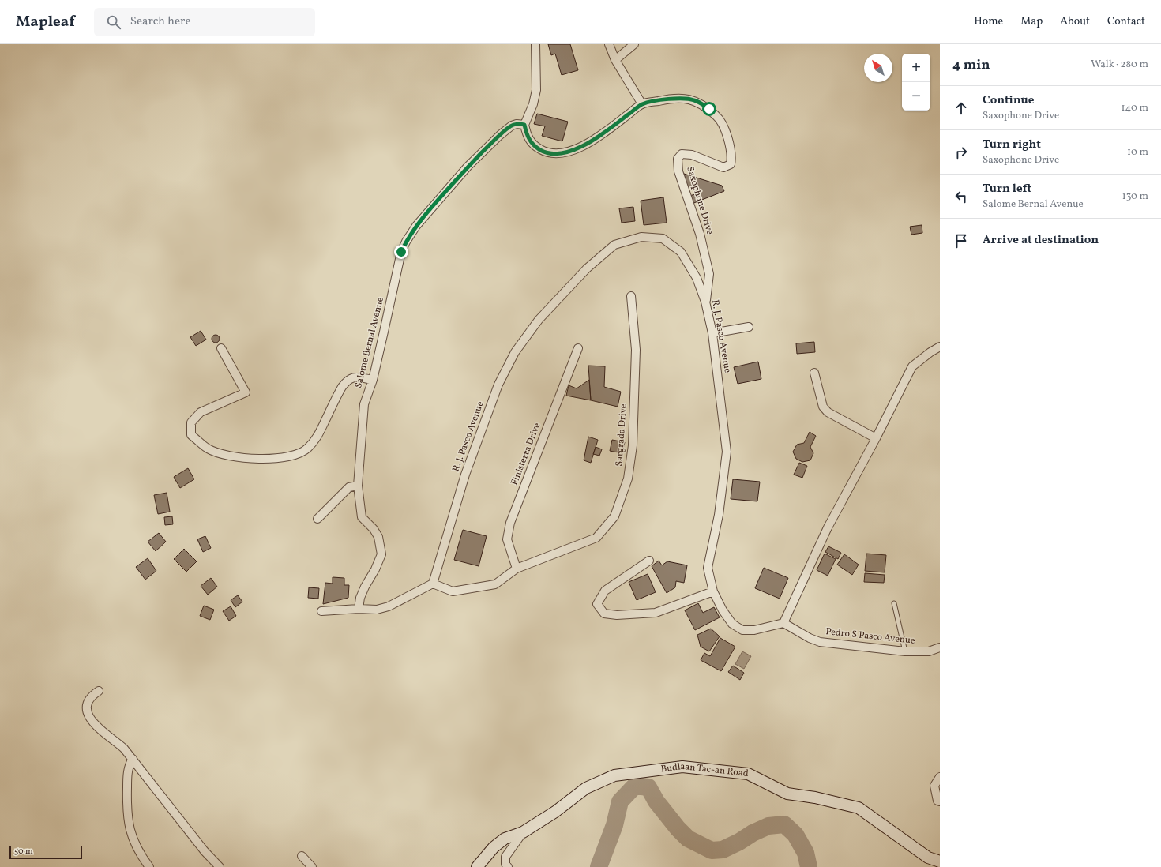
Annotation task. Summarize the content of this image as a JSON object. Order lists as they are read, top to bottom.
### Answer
{
  "streets": {
    "street": [
      "Saxophone Drive",
      "R. J. Pasco Avenue",
      "Salome Bernal Avenue",
      "Sargrada Drive",
      "Finisterra Drive",
      "Pedro S Pasco Avenue",
      "Budlaan Tac-an Road"
    ]
  },
  "crossings": [
    ["Saxophone Drive", "R. J. Pasco Avenue"],
    ["Saxophone Drive", "Salome Bernal Avenue"],
    ["R. J. Pasco Avenue", "Sargrada Drive"],
    ["R. J. Pasco Avenue", "Pedro S Pasco Avenue"],
    ["Sargrada Drive", "Finisterra Drive"]
  ],
  "scale_bar": "50 m",
  "north": "top left",
  "page": {
    "header": "Mapleaf",
    "search": "Search here",
    "nav": [
      "Home",
      "Map",
      "About",
      "Contact"
    ],
    "heading": ["4 min", "Walk · 280 m"],
    "map_buttons": ["+", "−"],
    "list": [
      ["Continue", "Saxophone Drive", "140 m"],
      ["Turn right", "Saxophone Drive", "10 m"],
      ["Turn left", "Salome Bernal Avenue", "130 m"],
      "Arrive at destination"
    ],
    "scale": "50 m"
  }
}
